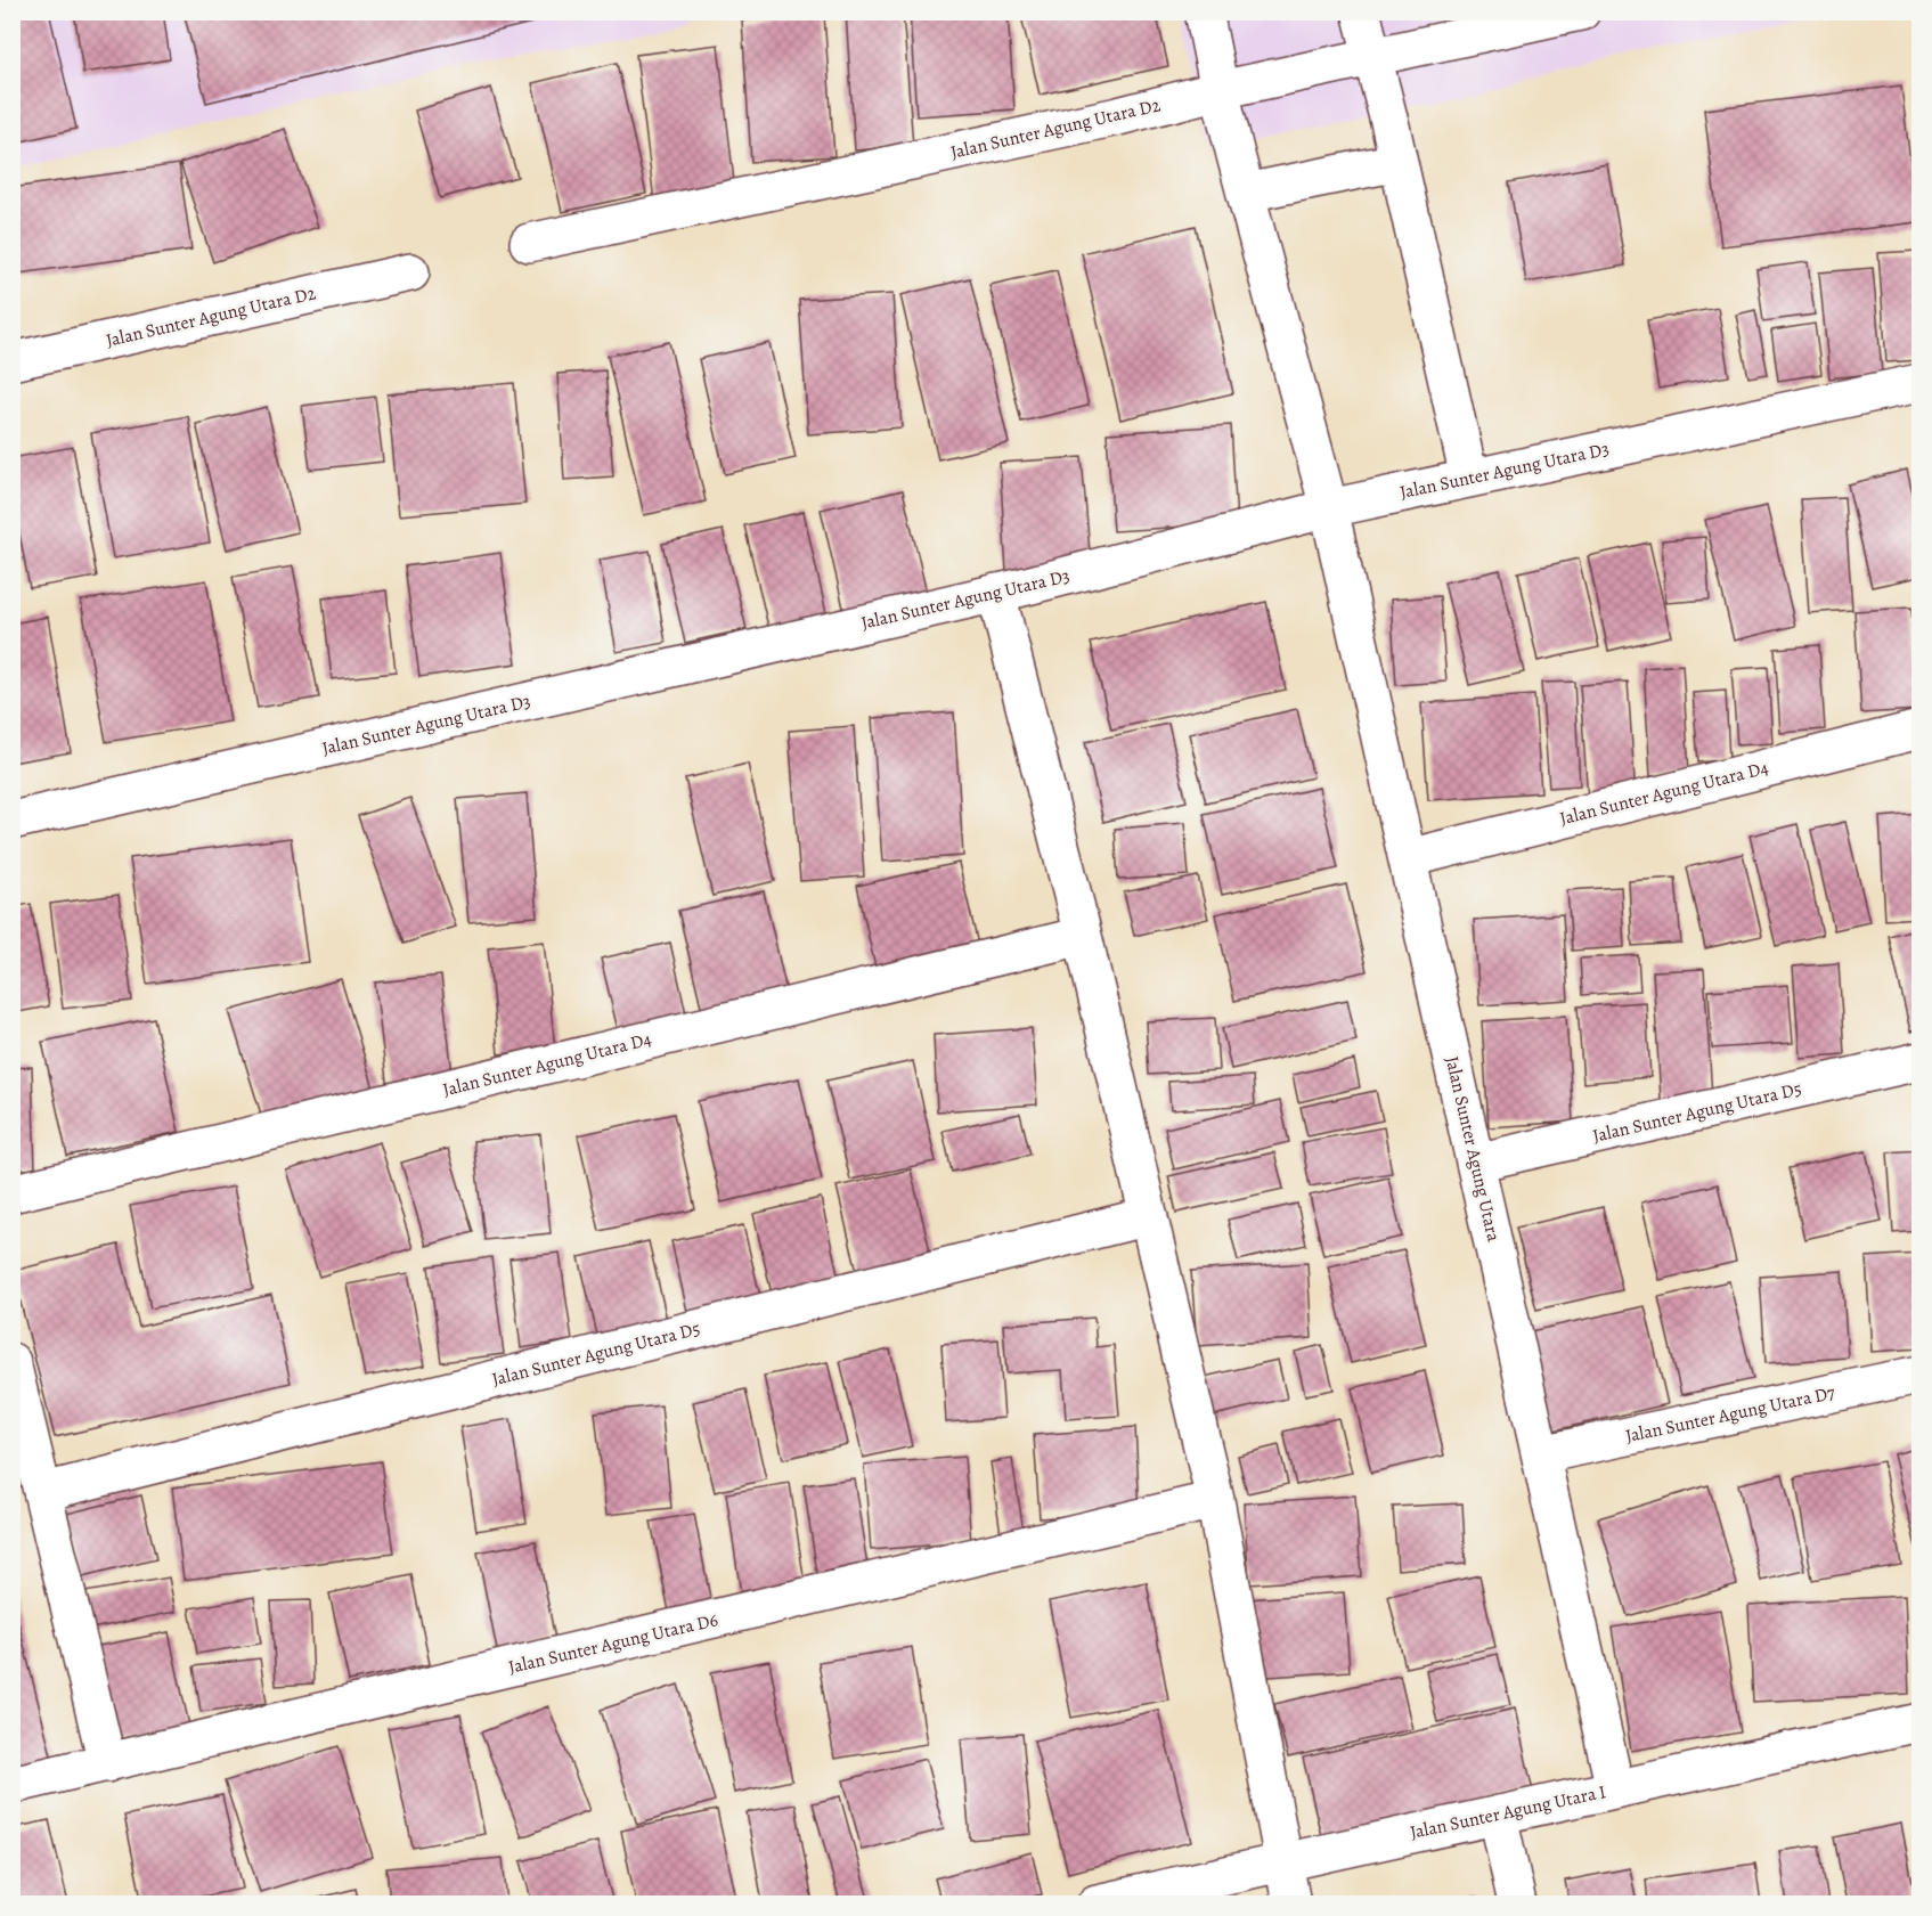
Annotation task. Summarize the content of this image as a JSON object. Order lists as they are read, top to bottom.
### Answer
{
  "streets": {
    "street": [
      "Jalan Sunter Agung Utara D2",
      "Jalan Sunter Agung Utara D3",
      "Jalan Sunter Agung Utara D4",
      "Jalan Sunter Agung Utara D5",
      "Jalan Sunter Agung Utara",
      "Jalan Sunter Agung Utara D7",
      "Jalan Sunter Agung Utara D6",
      "Jalan Sunter Agung Utara I"
    ]
  },
  "crossings": [
    ["Jalan Sunter Agung Utara D2", "Jalan Sunter Agung Utara"],
    ["Jalan Sunter Agung Utara D3", "Jalan Sunter Agung Utara"],
    ["Jalan Sunter Agung Utara D4", "Jalan Sunter Agung Utara"],
    ["Jalan Sunter Agung Utara D5", "Jalan Sunter Agung Utara"],
    ["Jalan Sunter Agung Utara", "Jalan Sunter Agung Utara D7"],
    ["Jalan Sunter Agung Utara", "Jalan Sunter Agung Utara I"]
  ]
}
